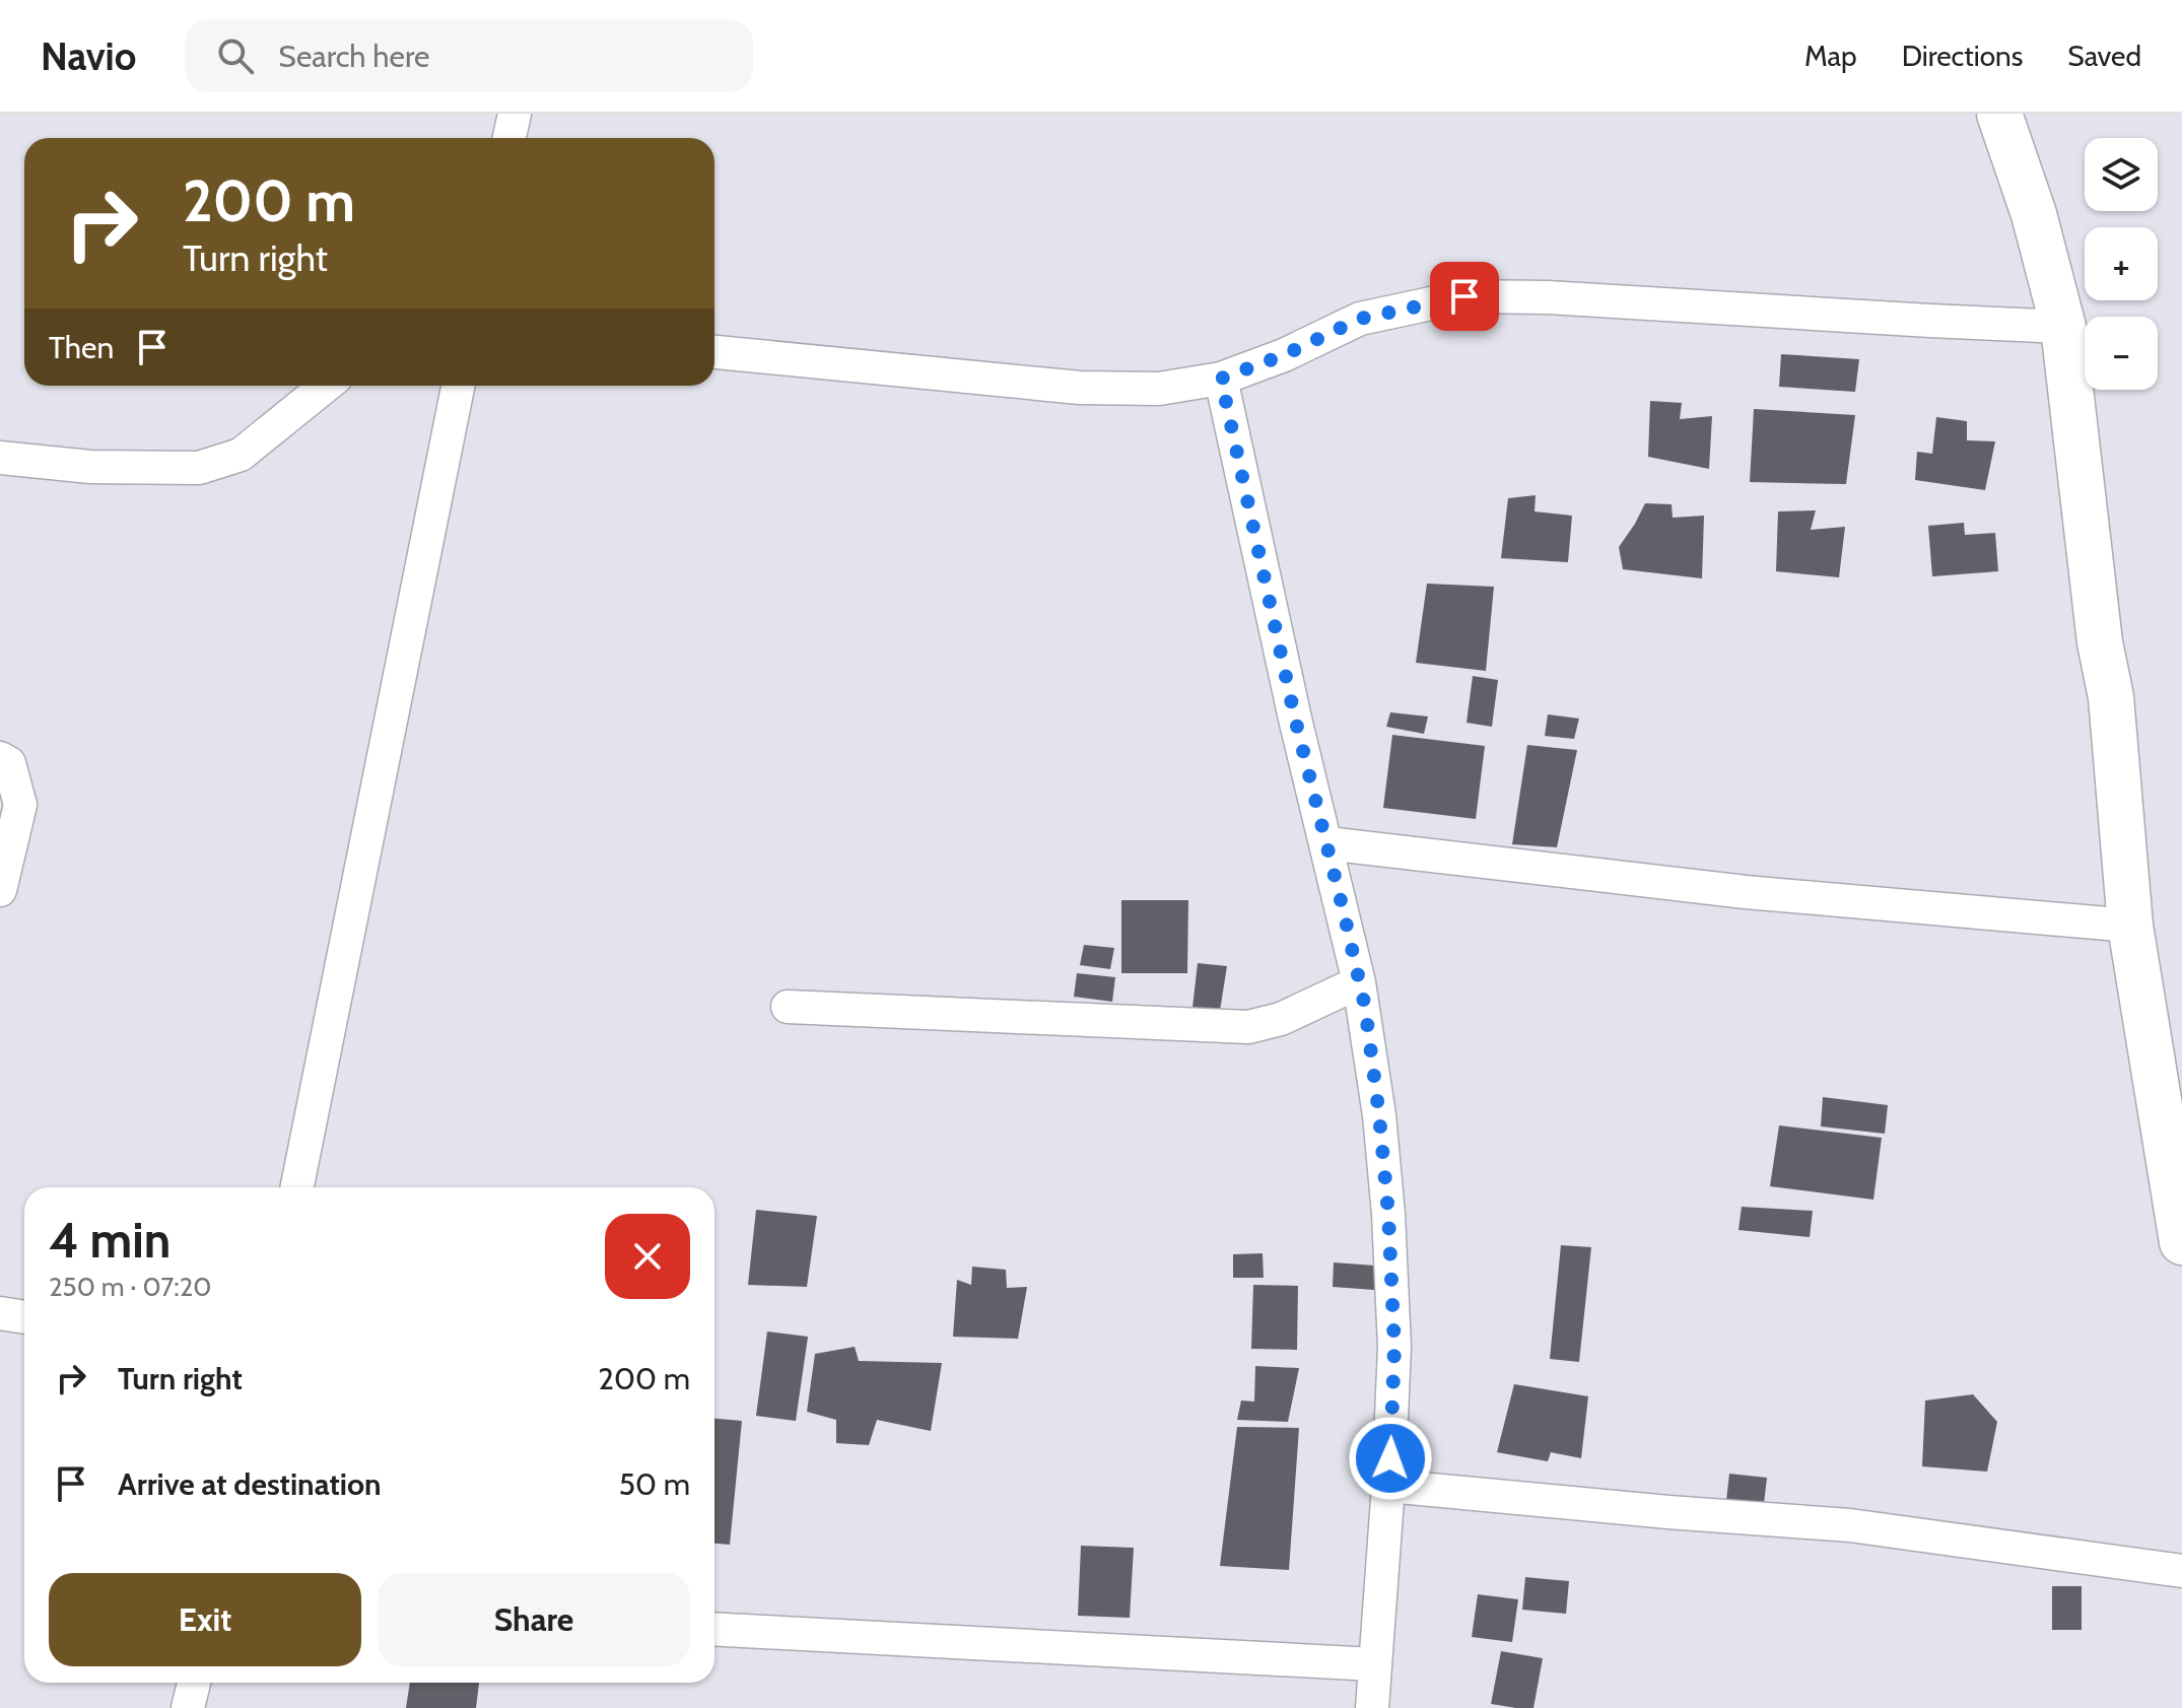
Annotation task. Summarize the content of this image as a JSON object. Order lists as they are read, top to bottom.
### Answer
{
  "page": {
    "header": "Navio",
    "search": "Search here",
    "nav": ["Map", "Directions", "Saved"],
    "map_buttons": ["+", "−"],
    "turn": ["200 m", "Turn right"],
    "then": "Then",
    "heading": ["4 min", "250 m · 07:20"],
    "list": [
      {
        "name": "Turn right",
        "value": "200 m"
      },
      {
        "name": "Arrive at destination",
        "value": "50 m"
      }
    ],
    "buttons": ["Exit", "Share"]
  }
}
